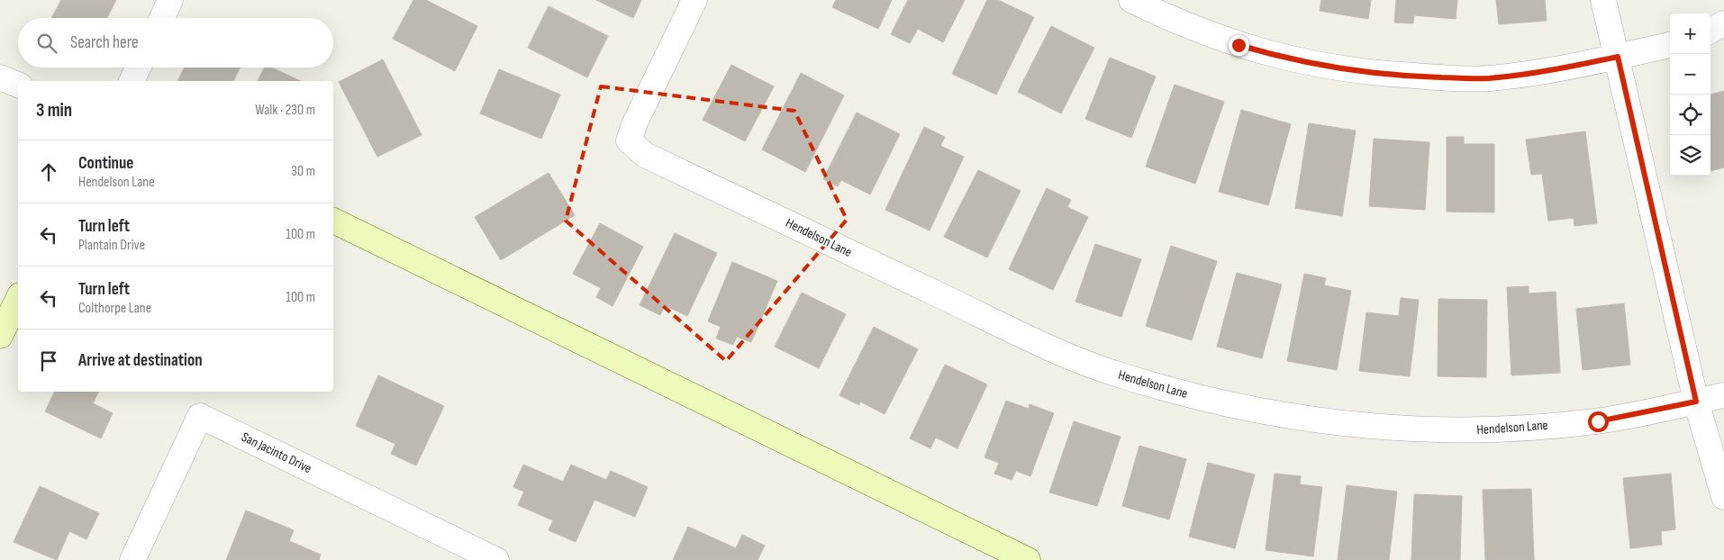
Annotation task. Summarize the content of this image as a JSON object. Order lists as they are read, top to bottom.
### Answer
{
  "streets": {
    "street": ["Hendelson Lane", "San Jacinto Drive"]
  },
  "page": {
    "map_buttons": ["+", "−"],
    "search": "Search here",
    "heading": ["3 min", "Walk · 230 m"],
    "list": [
      ["Continue", "Hendelson Lane", "30 m"],
      ["Turn left", "Plantain Drive", "100 m"],
      ["Turn left", "Colthorpe Lane", "100 m"],
      "Arrive at destination"
    ]
  }
}
